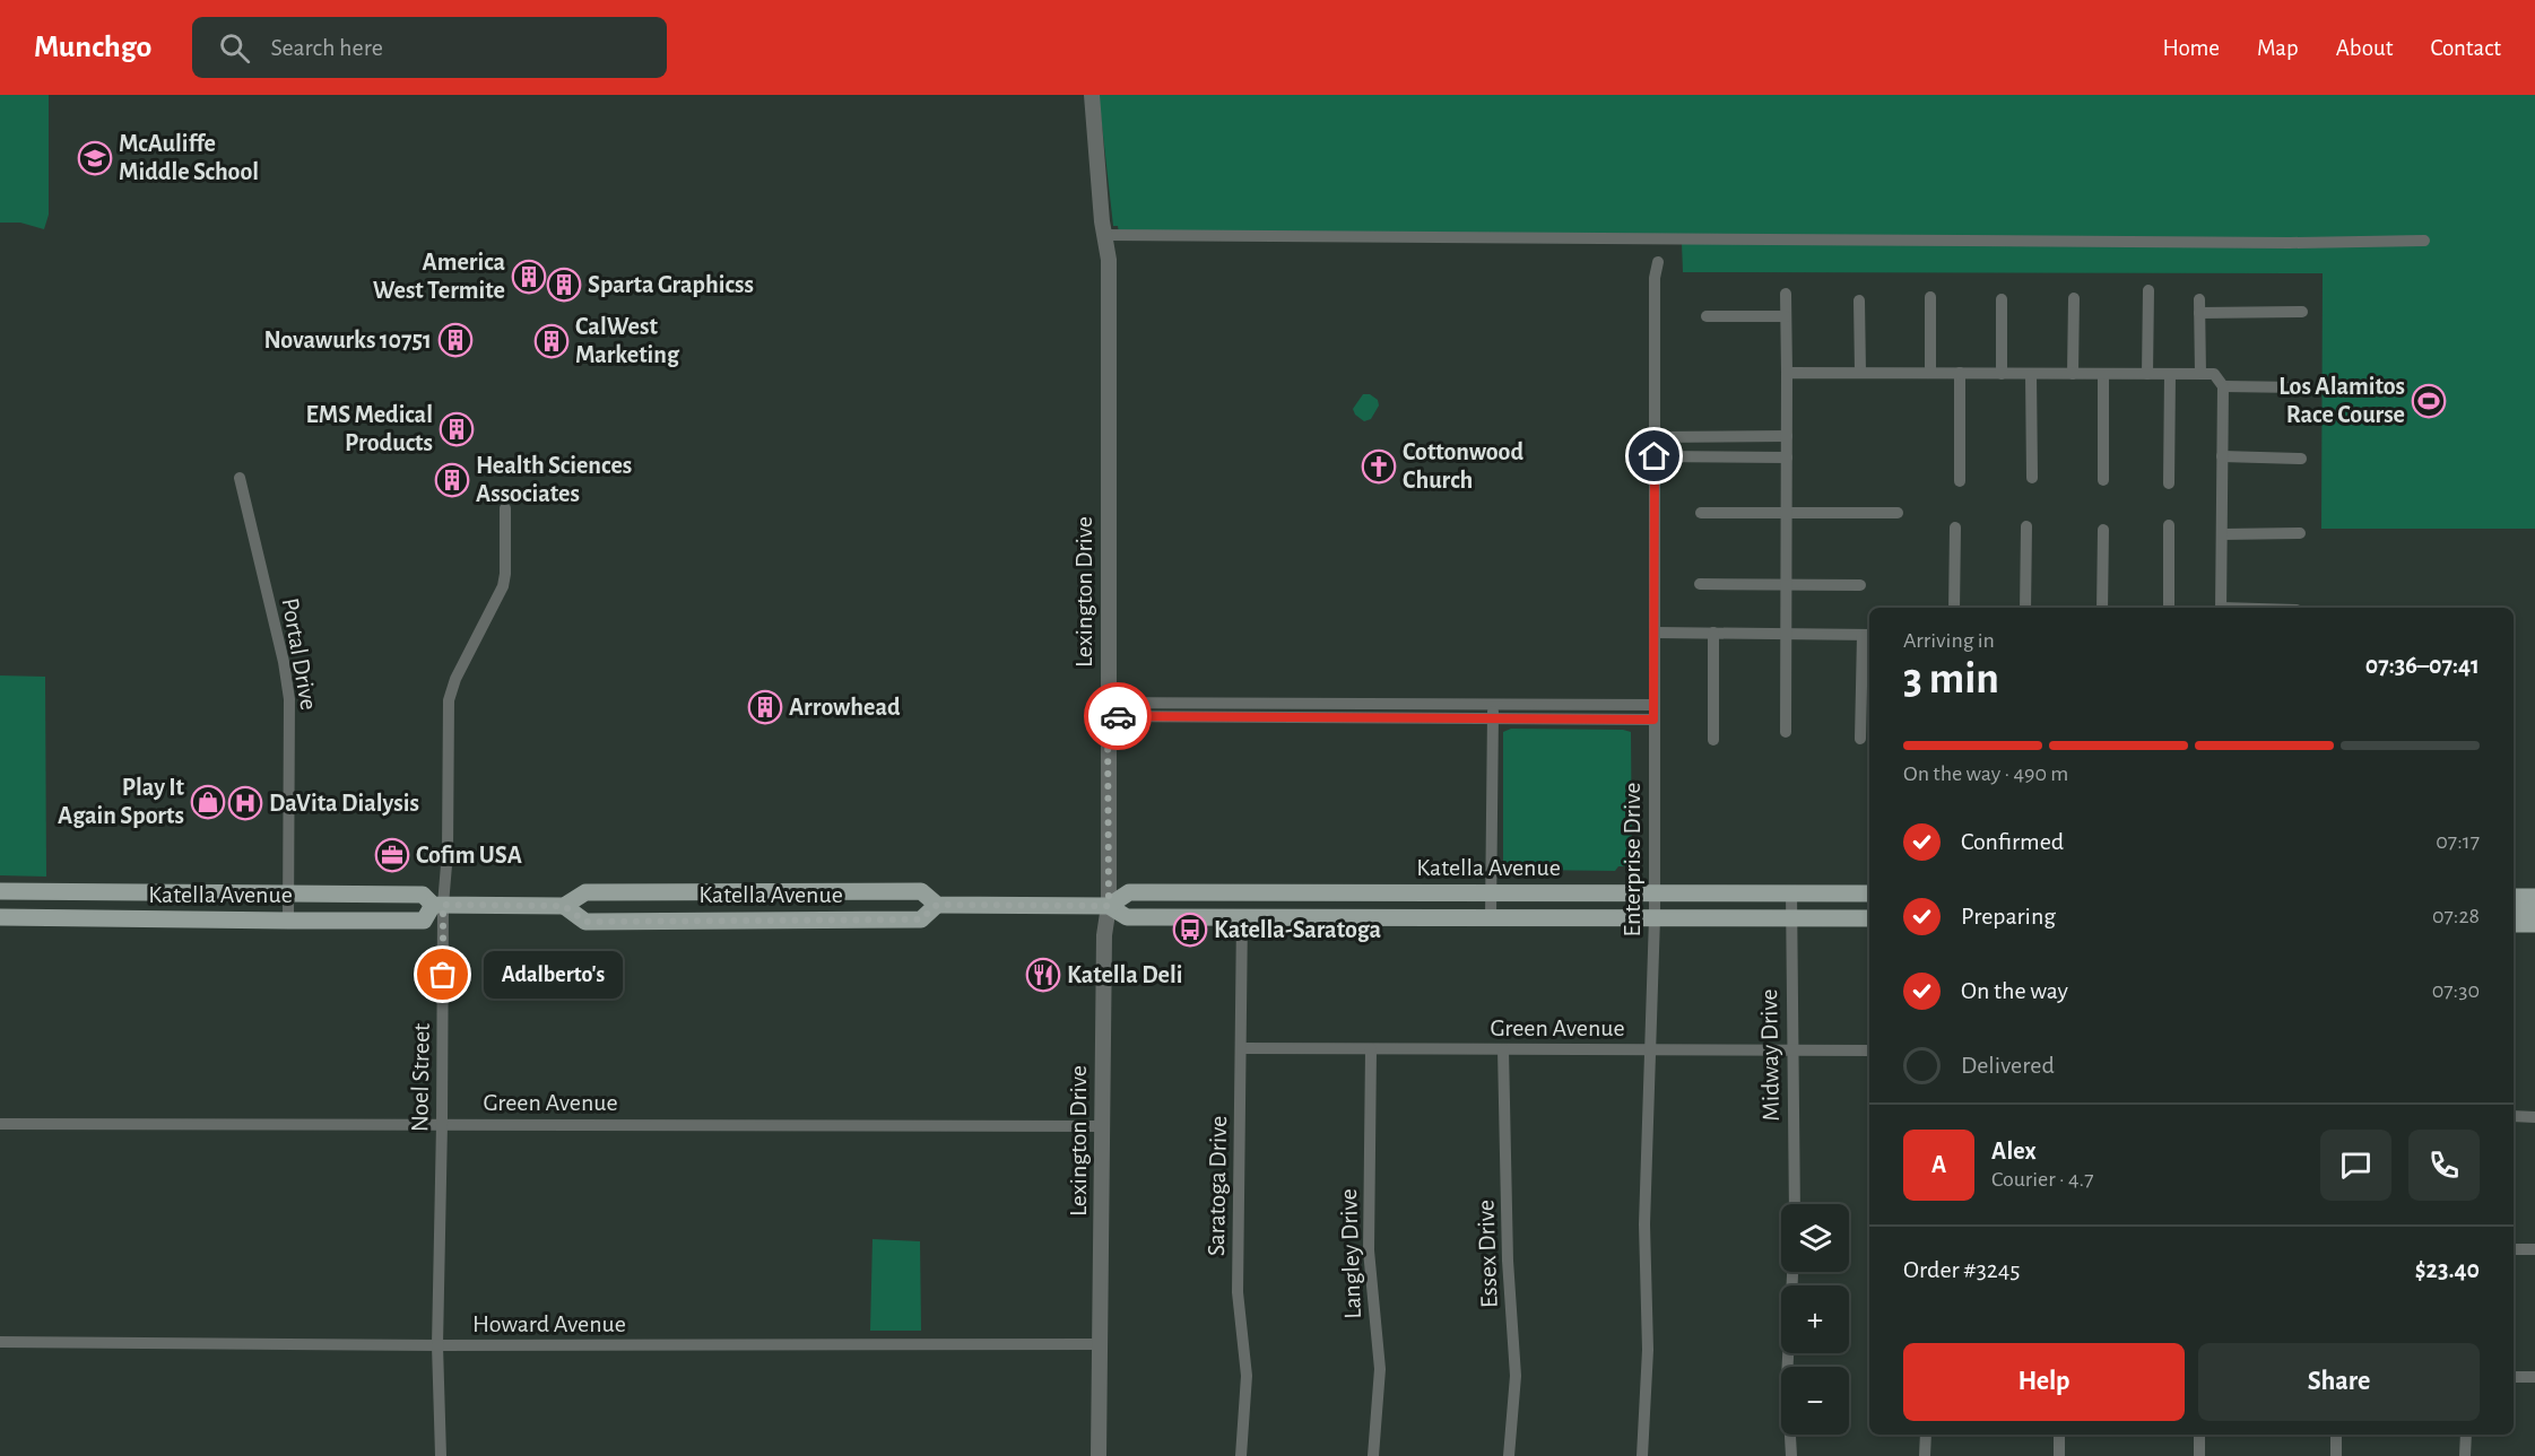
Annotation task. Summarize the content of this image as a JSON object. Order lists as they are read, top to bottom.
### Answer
{
  "streets": {
    "main road": ["Katella Avenue"],
    "street": [
      "Lexington Drive",
      "Portal Drive",
      "Enterprise Drive",
      "Green Avenue",
      "Midway Drive",
      "Noel Street",
      "Saratoga Drive",
      "Langley Drive",
      "Essex Drive",
      "Howard Avenue"
    ]
  },
  "crossings": [
    ["Lexington Drive", "Katella Avenue"],
    ["Lexington Drive", "Green Avenue"],
    ["Lexington Drive", "Howard Avenue"],
    ["Portal Drive", "Katella Avenue"],
    ["Enterprise Drive", "Katella Avenue"],
    ["Enterprise Drive", "Green Avenue"],
    ["Katella Avenue", "Midway Drive"],
    ["Katella Avenue", "Noel Street"],
    ["Katella Avenue", "Saratoga Drive"],
    ["Green Avenue", "Midway Drive"],
    ["Green Avenue", "Noel Street"],
    ["Green Avenue", "Saratoga Drive"],
    ["Green Avenue", "Langley Drive"],
    ["Green Avenue", "Essex Drive"],
    ["Noel Street", "Howard Avenue"]
  ],
  "places": {
    "school or university": ["McAuliffe Middle School"],
    "building": [
      "America West Termite",
      "Sparta Graphicss",
      "Novawurks 10751",
      "CalWest Marketing",
      "EMS Medical Products",
      "Health Sciences Associates",
      "Arrowhead"
    ],
    "sports": ["Los Alamitos Race Course"],
    "church": ["Cottonwood Church"],
    "shop": ["Play It Again Sports"],
    "hospital": ["DaVita Dialysis"],
    "office": ["Cofim USA"],
    "bus stop": ["Katella-Saratoga"],
    "other": ["Adalberto's"],
    "restaurant": ["Katella Deli"]
  },
  "page": {
    "header": "Munchgo",
    "search": "Search here",
    "nav": [
      "Home",
      "Map",
      "About",
      "Contact"
    ],
    "heading": ["3 min", "Arriving in", "07:36–07:41"],
    "panel": [
      "Alex",
      "Courier · 4.7",
      "Order #3245",
      "$23.40"
    ],
    "bar": "On the way · 490 m",
    "list": [
      ["Confirmed", "07:17"],
      ["Preparing", "07:28"],
      ["On the way", "07:30"],
      "Delivered"
    ],
    "bubble": "Adalberto's",
    "round": "A",
    "map_buttons": ["+", "−"],
    "buttons": ["Help", "Share"]
  }
}
